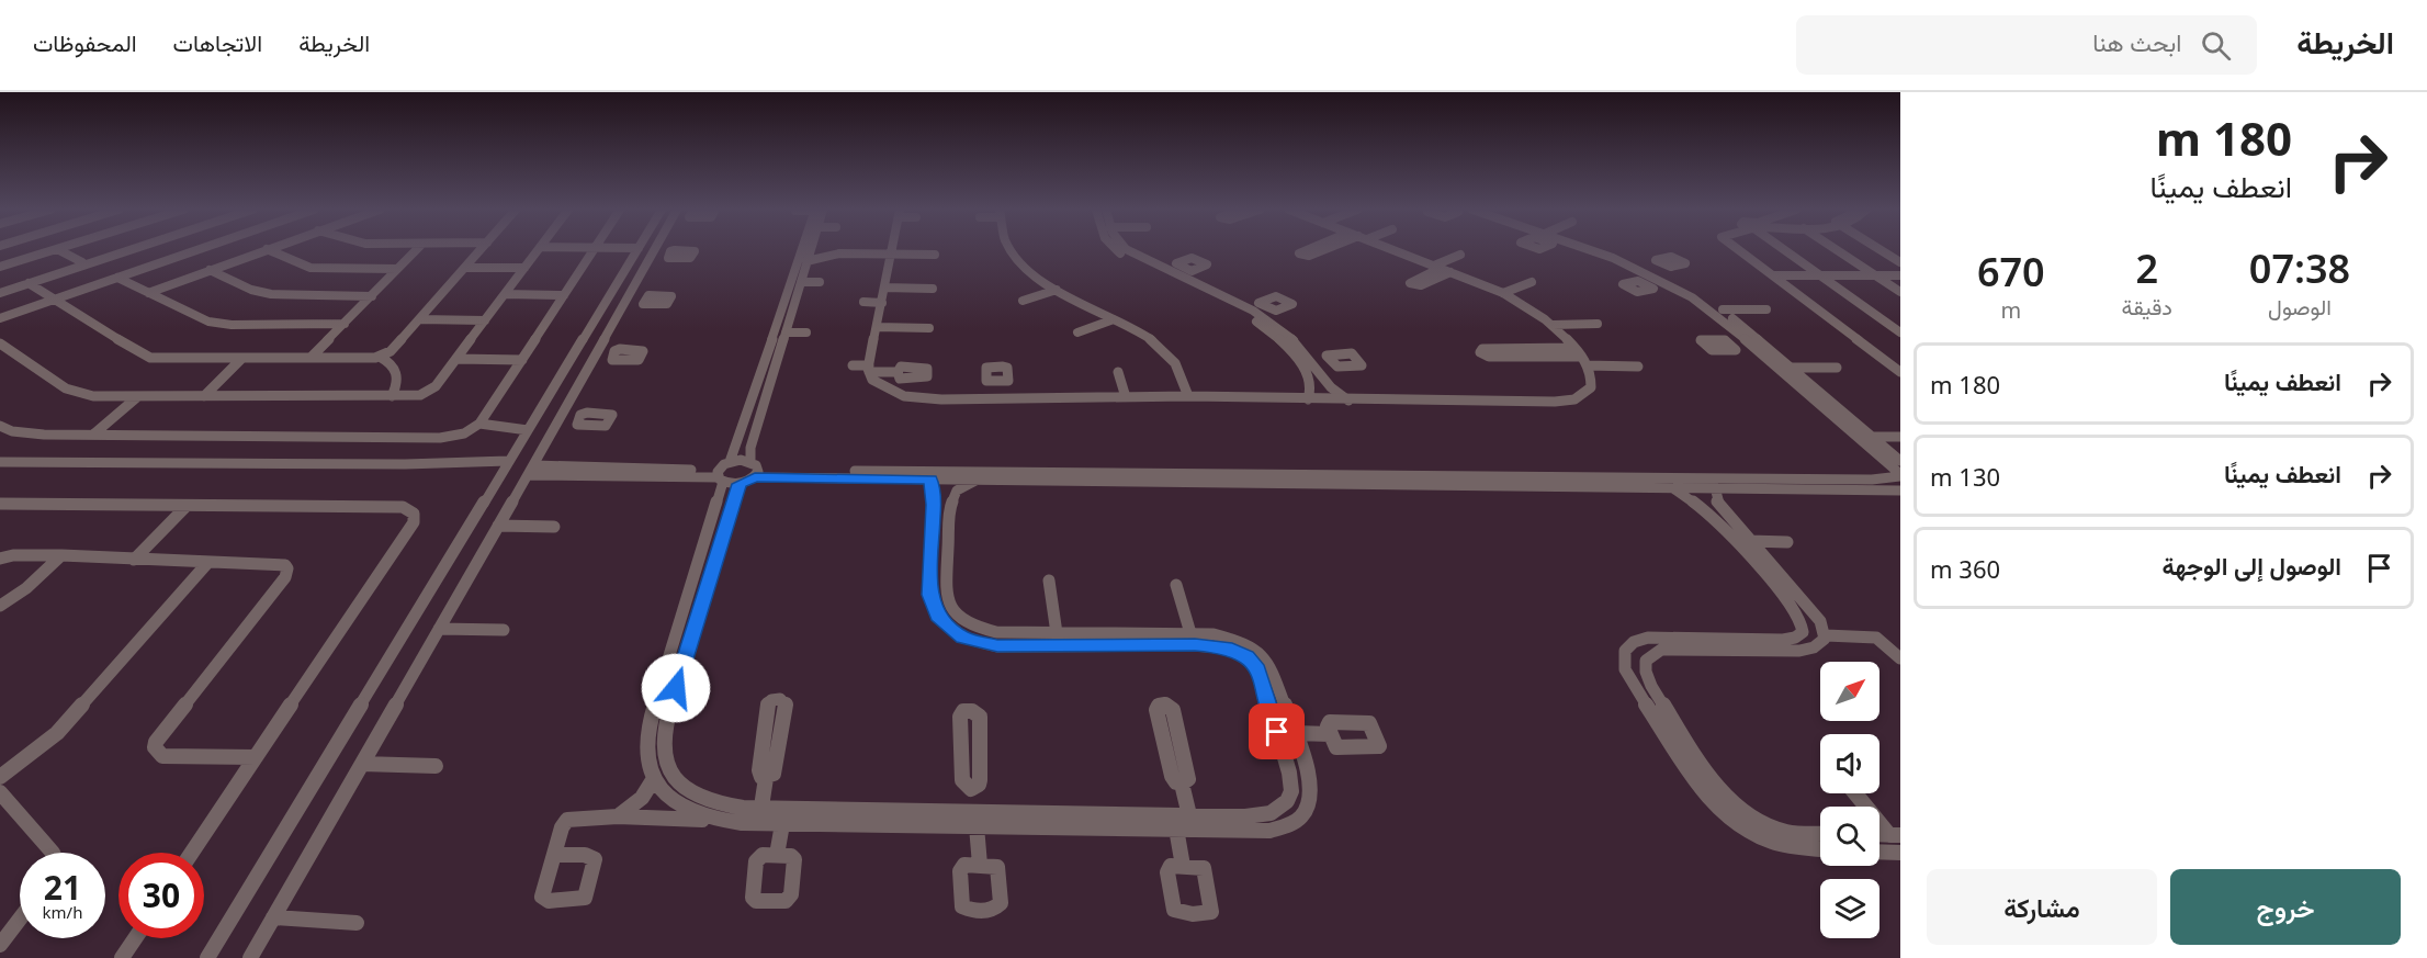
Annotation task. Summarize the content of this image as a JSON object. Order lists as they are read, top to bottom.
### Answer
{
  "north": "top right",
  "page": {
    "header": "الخريطة",
    "search": "ابحث هنا",
    "nav": ["الخريطة", "الاتجاهات", "المحفوظات"],
    "turn": ["180 m", "انعطف يمينًا"],
    "eta": [
      "07:38",
      "الوصول",
      "2",
      "دقيقة",
      "670",
      "m"
    ],
    "list": [
      {
        "name": "انعطف يمينًا",
        "value": "180 m"
      },
      {
        "name": "انعطف يمينًا",
        "value": "130 m"
      },
      {
        "name": "الوصول إلى الوجهة",
        "value": "360 m"
      }
    ],
    "speed": "21 km/h",
    "limit": "30",
    "buttons": ["خروج", "مشاركة"]
  }
}
